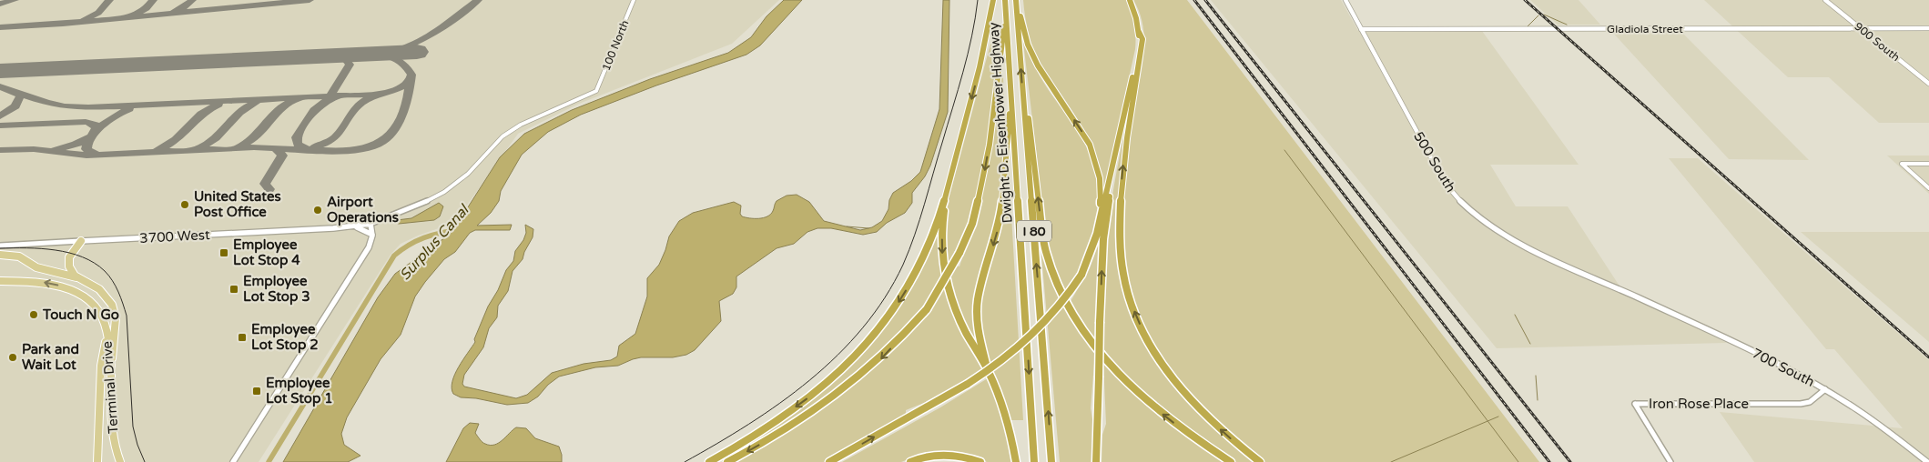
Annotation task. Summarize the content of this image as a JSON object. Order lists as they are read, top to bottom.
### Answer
{
  "streets": {
    "highway": ["Dwight D. Eisenhower Highway", "I 80"],
    "main road": ["Terminal Drive"],
    "street": [
      "Gladiola Street",
      "900 South",
      "100 North",
      "500 South",
      "3700 West",
      "700 South",
      "Iron Rose Place"
    ]
  },
  "crossings": [
    ["Gladiola Street", "900 South"],
    ["Gladiola Street", "500 South"],
    ["100 North", "3700 West"],
    ["500 South", "700 South"],
    ["700 South", "Iron Rose Place"]
  ],
  "water": ["Surplus Canal"],
  "places": {
    "other": [
      "United States Post Office",
      "Airport Operations",
      "Touch N Go",
      "Park and Wait Lot"
    ],
    "transit": [
      "Employee Lot Stop 4",
      "Employee Lot Stop 3",
      "Employee Lot Stop 2",
      "Employee Lot Stop 1"
    ]
  }
}
